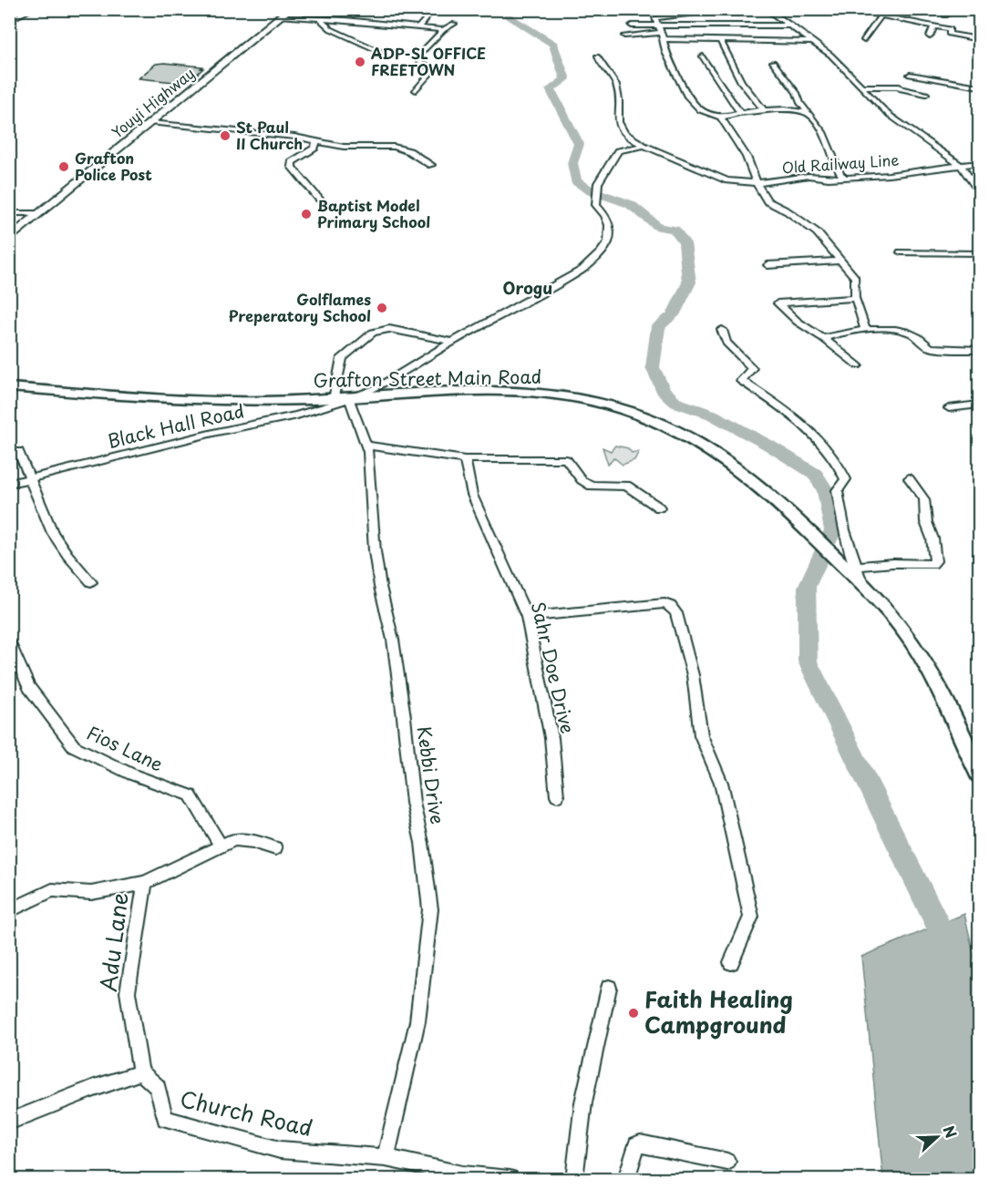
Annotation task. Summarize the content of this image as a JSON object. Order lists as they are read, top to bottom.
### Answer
{
  "streets": {
    "main road": ["Youyi Highway"],
    "street": [
      "Old Railway Line",
      "Grafton Street Main Road",
      "Black Hall Road",
      "Sahr Doe Drive",
      "Fios Lane",
      "Kebbi Drive",
      "Adu Lane",
      "Church Road"
    ]
  },
  "crossings": [
    ["Old Railway Line", "Black Hall Road"],
    ["Grafton Street Main Road", "Black Hall Road"],
    ["Grafton Street Main Road", "Kebbi Drive"],
    ["Black Hall Road", "Kebbi Drive"],
    ["Kebbi Drive", "Church Road"],
    ["Adu Lane", "Church Road"]
  ],
  "districts": ["Orogu"],
  "places": [
    "ADP-SL OFFICE FREETOWN",
    "St Paul II Church",
    "Grafton Police Post",
    "Baptist Model Primary School",
    "Golflames Preperatory School",
    "Faith Healing Campground"
  ],
  "north": "right"
}
